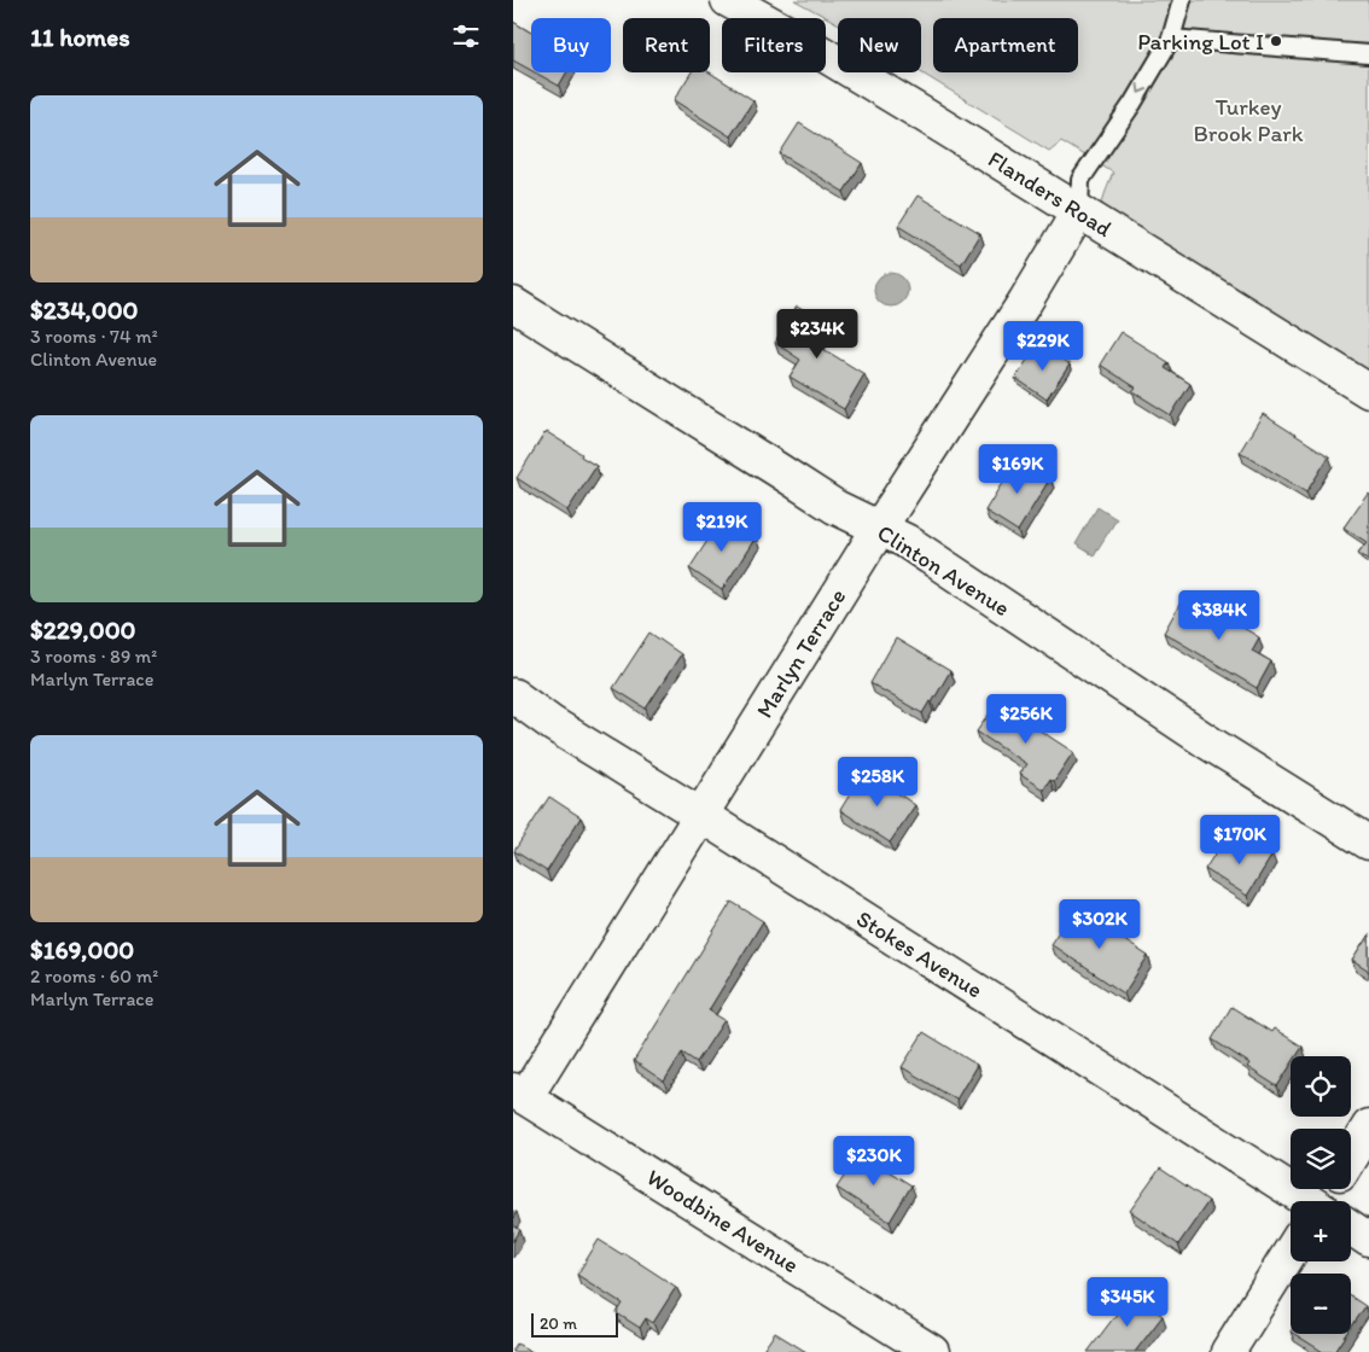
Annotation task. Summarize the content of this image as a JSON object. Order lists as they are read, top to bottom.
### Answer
{
  "streets": {
    "street": [
      "Flanders Road",
      "Clinton Avenue",
      "Marlyn Terrace",
      "Stokes Avenue",
      "Woodbine Avenue"
    ]
  },
  "crossings": [
    ["Flanders Road", "Marlyn Terrace"],
    ["Clinton Avenue", "Marlyn Terrace"],
    ["Marlyn Terrace", "Stokes Avenue"],
    ["Marlyn Terrace", "Woodbine Avenue"]
  ],
  "parks": ["Turkey Brook Park"],
  "places": ["Parking Lot I"],
  "scale_bar": "20 m",
  "page": {
    "heading": "11 homes",
    "chip": [
      "Buy",
      "Rent",
      "Filters",
      "New",
      "Apartment"
    ],
    "list": [
      {
        "name": "$234,000",
        "note": "3 rooms · 74 m² · Clinton Avenue"
      },
      {
        "name": "$229,000",
        "note": "3 rooms · 89 m² · Marlyn Terrace"
      },
      {
        "name": "$169,000",
        "note": "2 rooms · 60 m² · Marlyn Terrace"
      }
    ],
    "price": [
      "$234K",
      "$229K",
      "$169K",
      "$219K",
      "$384K",
      "$256K",
      "$258K",
      "$170K",
      "$302K",
      "$230K",
      "$345K"
    ],
    "map_buttons": ["+", "−"],
    "scale": "20 m"
  }
}
